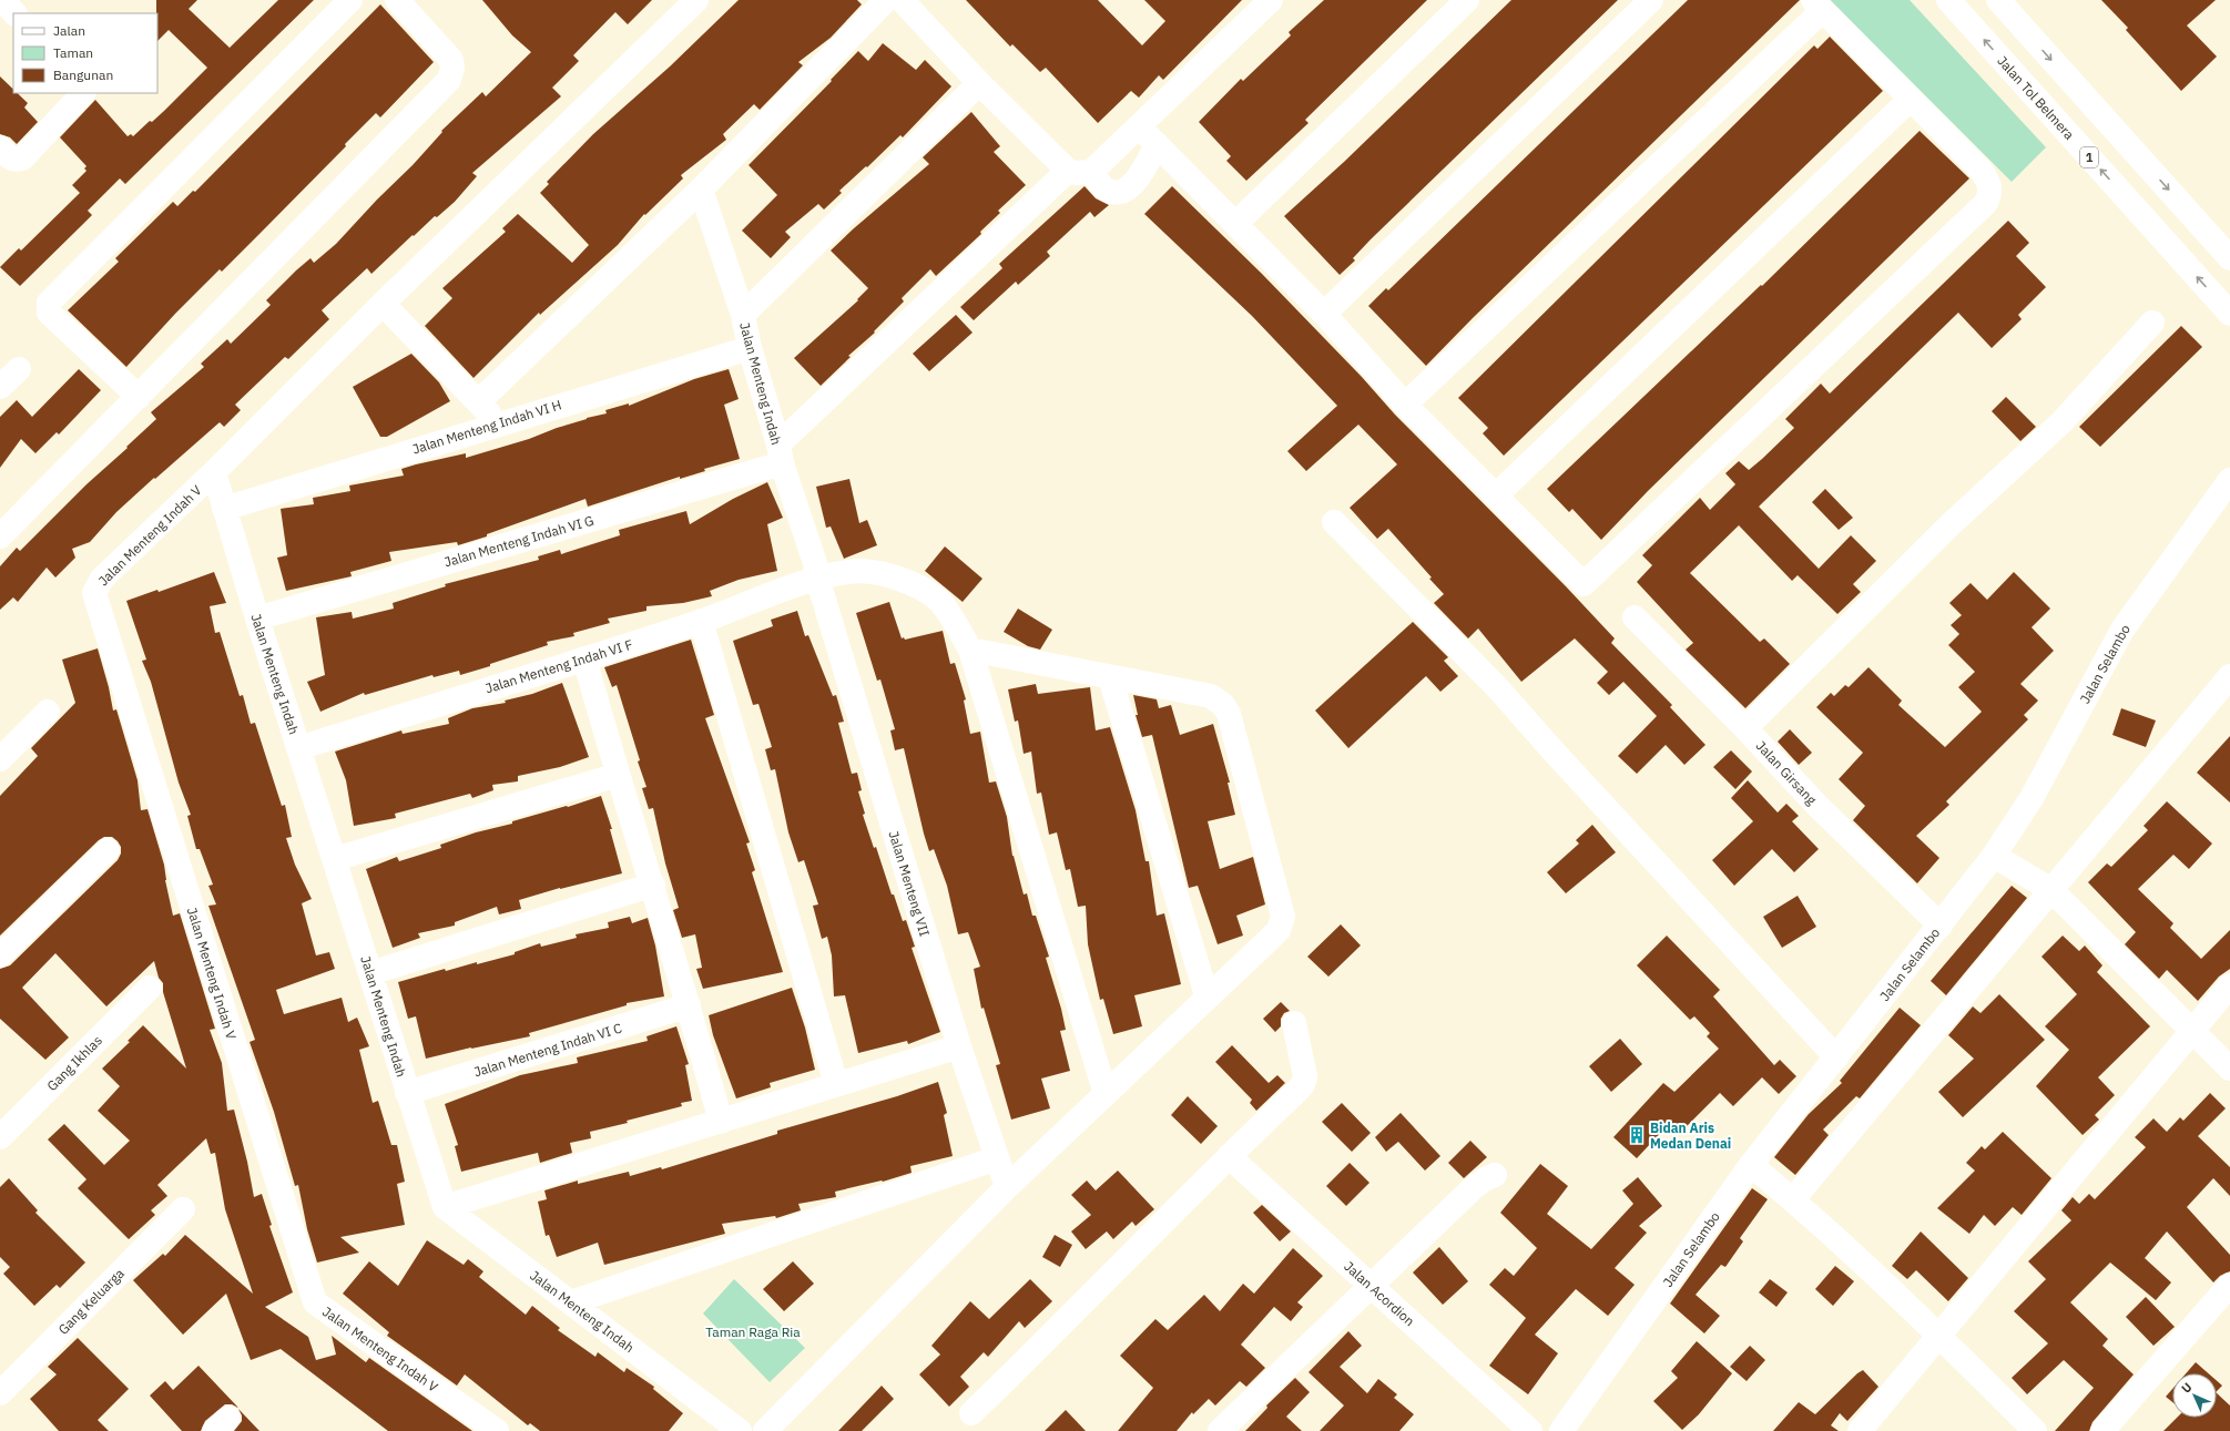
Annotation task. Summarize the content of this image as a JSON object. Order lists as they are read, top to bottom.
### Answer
{
  "streets": {
    "main road": [
      "Jalan Tol Belmera",
      "1",
      "Jalan Menteng Indah",
      "Jalan Menteng Indah VI H",
      "Jalan Menteng Indah V",
      "Jalan Menteng Indah VI G",
      "Jalan Selambo",
      "Jalan Menteng Indah VI F",
      "Jalan Girsang",
      "Jalan Menteng VII",
      "Jalan Menteng Indah VI C",
      "Gang Ikhlas",
      "Jalan Acordion",
      "Gang Keluarga"
    ]
  },
  "crossings": [
    ["Jalan Menteng Indah", "Jalan Menteng Indah VI H"],
    ["Jalan Menteng Indah", "Jalan Menteng Indah V"],
    ["Jalan Menteng Indah", "Jalan Menteng Indah VI G"],
    ["Jalan Menteng Indah", "Jalan Menteng Indah VI F"],
    ["Jalan Menteng Indah", "Jalan Menteng VII"],
    ["Jalan Menteng Indah", "Jalan Menteng Indah VI C"],
    ["Jalan Selambo", "Jalan Girsang"],
    ["Jalan Menteng Indah VI F", "Jalan Menteng VII"]
  ],
  "parks": ["Taman Raga Ria"],
  "places": {
    "building": ["Bidan Aris Medan Denai"]
  },
  "legend": ["Jalan", "Taman", "Bangunan"],
  "north": "top left"
}
